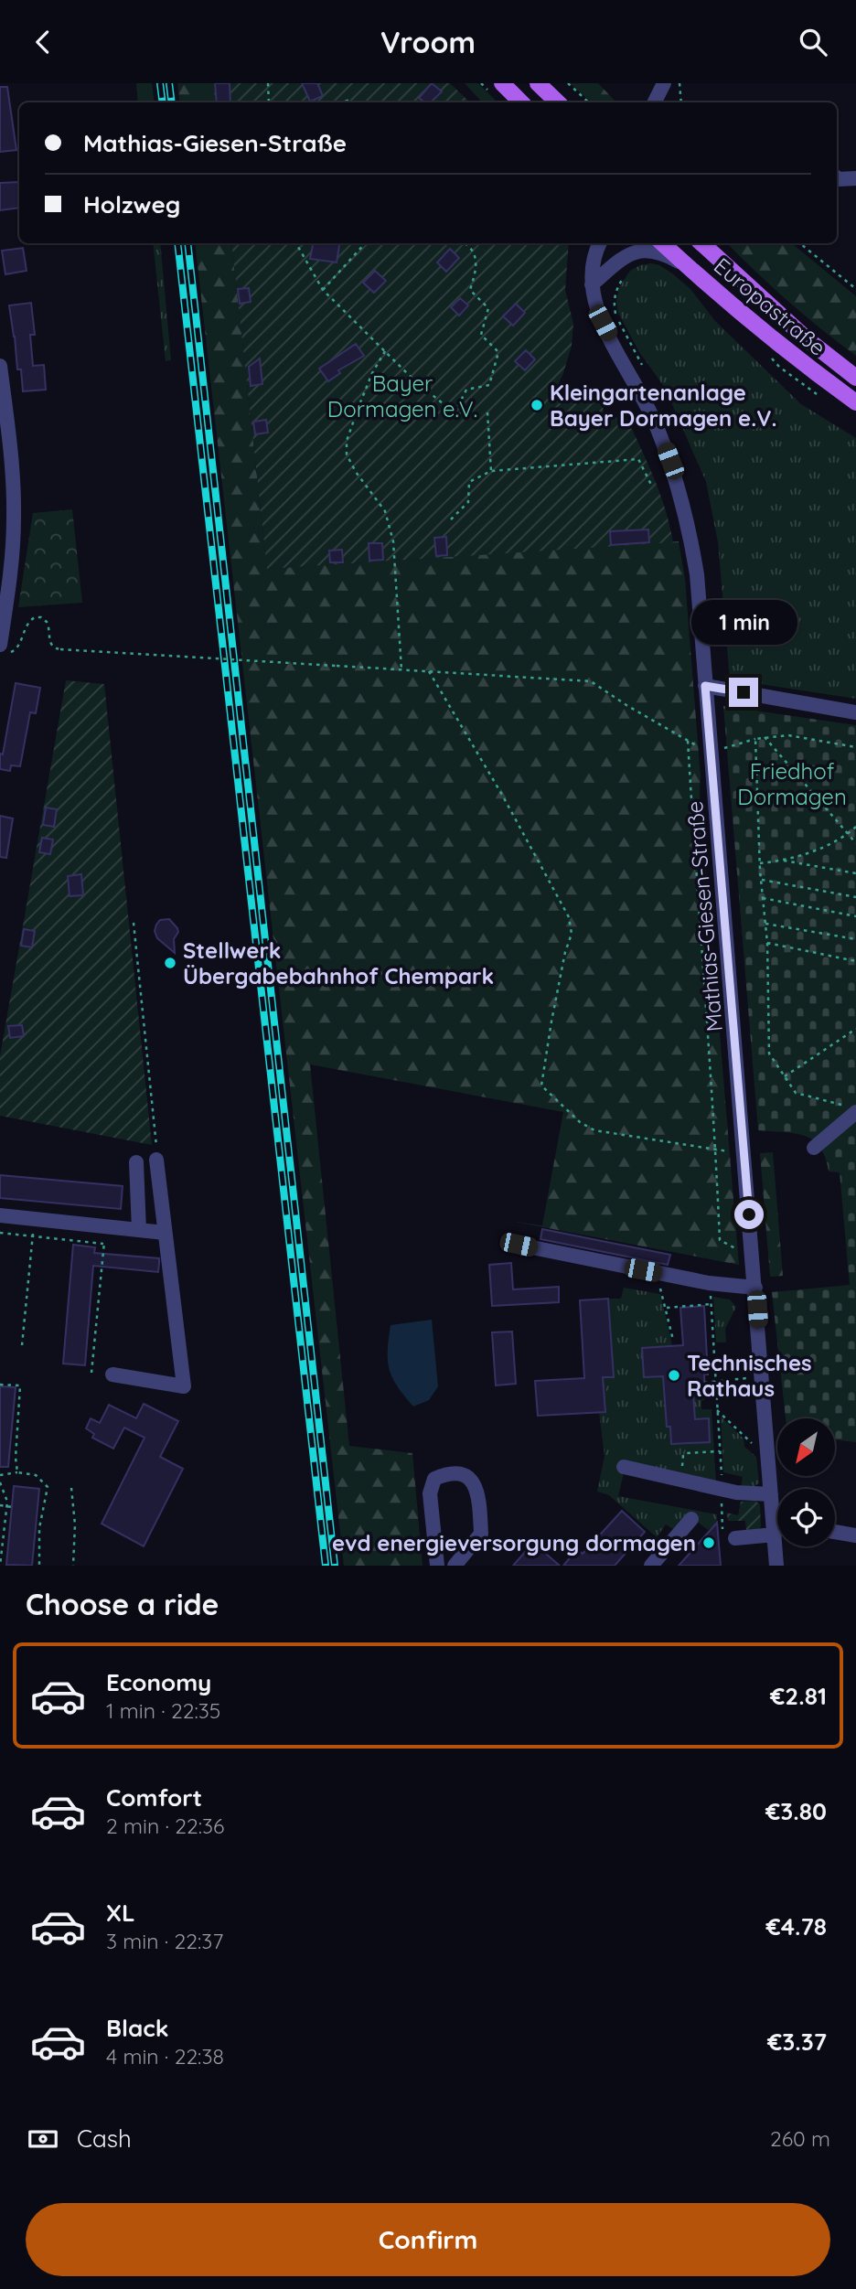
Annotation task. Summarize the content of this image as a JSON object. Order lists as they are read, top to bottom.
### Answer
{
  "streets": {
    "main road": ["Europastraße"],
    "street": ["Mathias-Giesen-Straße"]
  },
  "parks": ["Bayer Dormagen e.V.", "Friedhof Dormagen"],
  "places": [
    "Kleingartenanlage Bayer Dormagen e.V.",
    "Stellwerk Übergabebahnhof Chempark",
    "Technisches Rathaus",
    "evd energieversorgung dormagen"
  ],
  "north": "bottom left",
  "page": {
    "header": "Vroom",
    "banner": ["Mathias-Giesen-Straße", "Holzweg"],
    "bubble": "1 min",
    "heading": "Choose a ride",
    "list": [
      {
        "name": "Economy",
        "note": "1 min · 22:35",
        "value": "€2.81"
      },
      {
        "name": "Comfort",
        "note": "2 min · 22:36",
        "value": "€3.80"
      },
      {
        "name": "XL",
        "note": "3 min · 22:37",
        "value": "€4.78"
      },
      {
        "name": "Black",
        "note": "4 min · 22:38",
        "value": "€3.37"
      }
    ],
    "pay": ["Cash", "260 m"],
    "buttons": "Confirm"
  }
}
